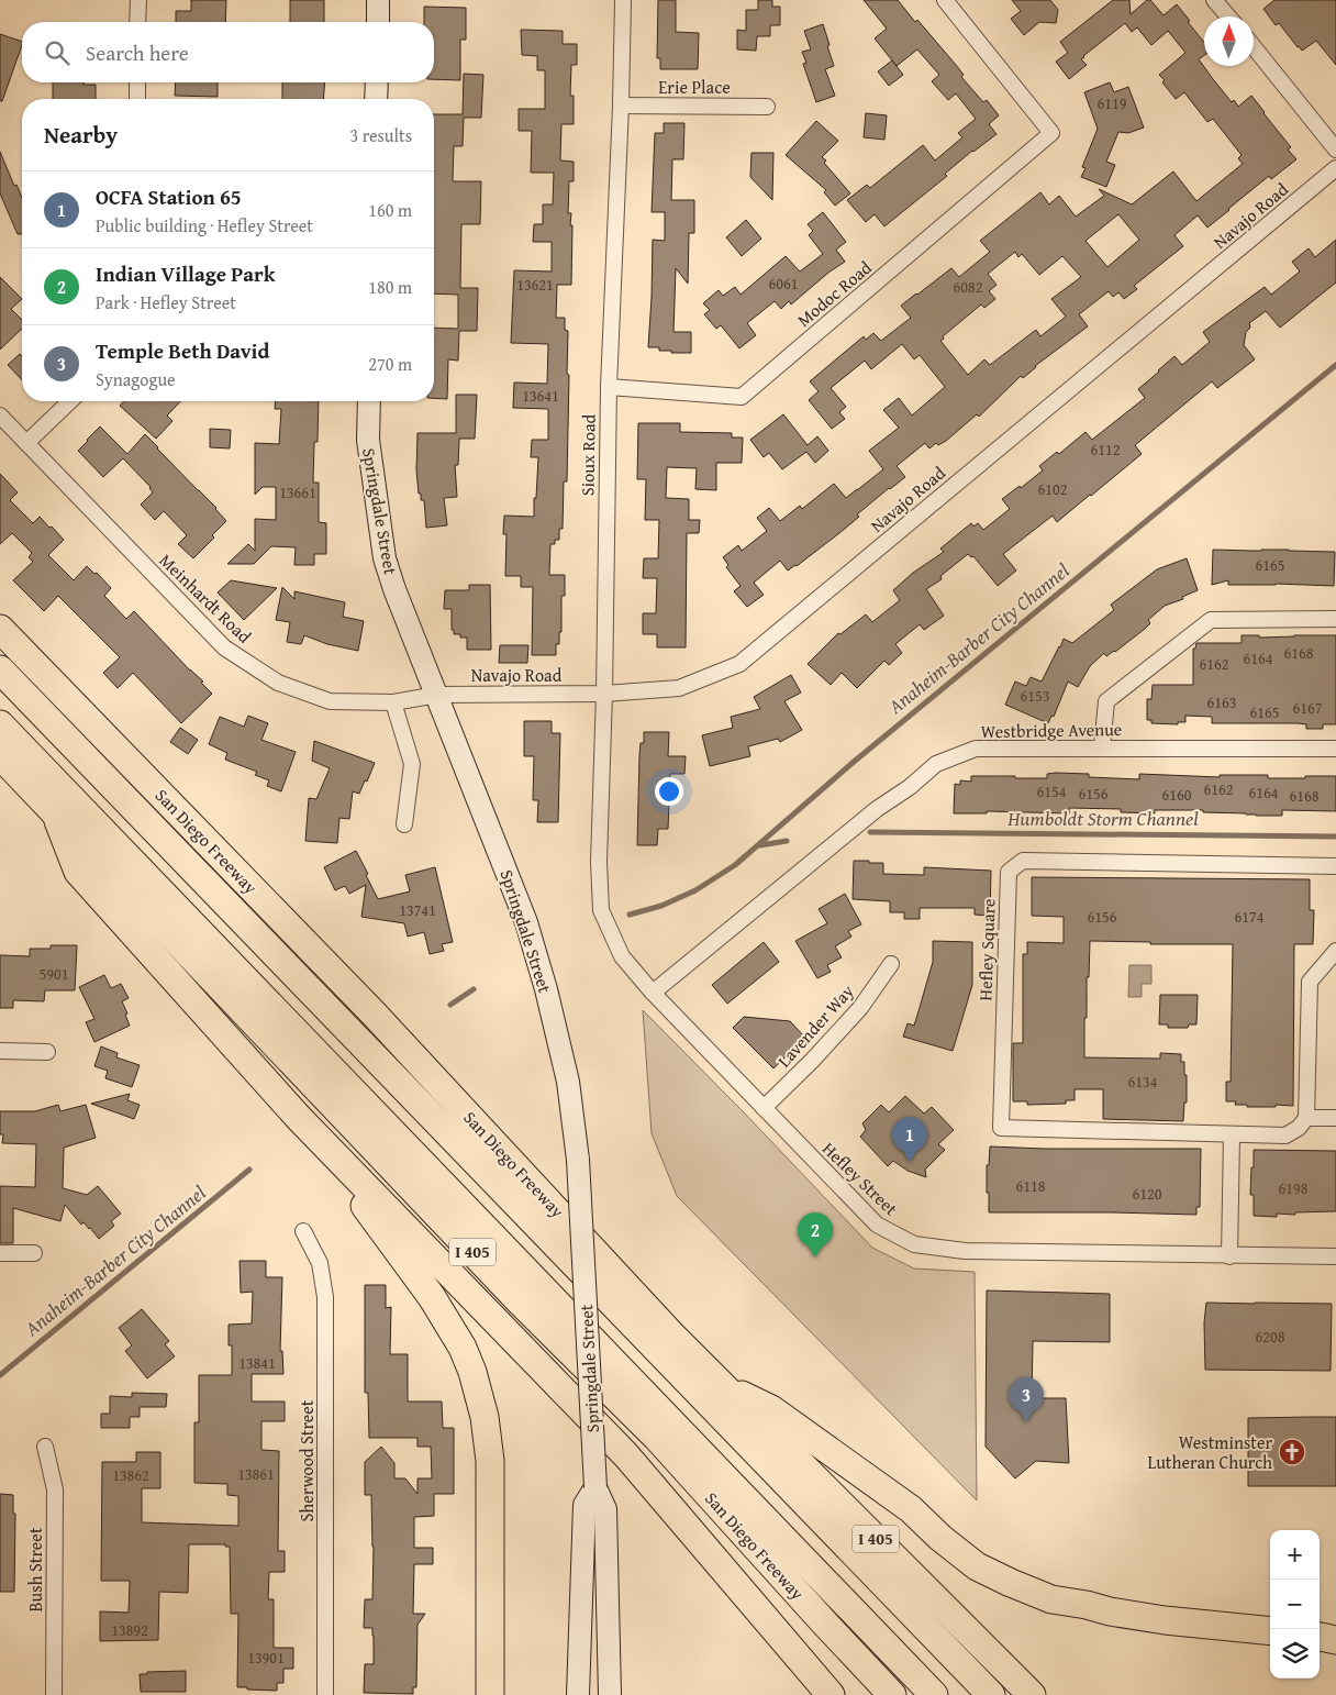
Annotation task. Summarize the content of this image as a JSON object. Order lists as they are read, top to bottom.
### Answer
{
  "streets": {
    "highway": ["San Diego Freeway", "I 405"],
    "main road": ["Springdale Street"],
    "street": [
      "Erie Place",
      "Navajo Road",
      "Modoc Road",
      "Sioux Road",
      "Meinhardt Road",
      "Westbridge Avenue",
      "Hefley Square",
      "Lavender Way",
      "Hefley Street",
      "Sherwood Street",
      "Bush Street"
    ]
  },
  "crossings": [
    ["Erie Place", "Sioux Road"],
    ["Navajo Road", "Sioux Road"],
    ["Navajo Road", "Springdale Street"],
    ["Navajo Road", "Meinhardt Road"],
    ["Modoc Road", "Sioux Road"],
    ["Sioux Road", "Hefley Street"],
    ["Springdale Street", "Meinhardt Road"],
    ["Westbridge Avenue", "Hefley Street"],
    ["Lavender Way", "Hefley Street"]
  ],
  "water": ["Anaheim-Barber City Channel", "Humboldt Storm Channel"],
  "places": {
    "church": ["Westminster Lutheran Church"]
  },
  "house_numbers": [
    "6119",
    "6061",
    "13621",
    "6082",
    "13641",
    "6112",
    "6102",
    "13661",
    "6165",
    "6168",
    "6164",
    "6162",
    "6153",
    "6163",
    "6167",
    "6165",
    "6162",
    "6154",
    "6164",
    "6156",
    "6160",
    "6168",
    "13741",
    "6156",
    "6174",
    "5901",
    "6134",
    "6118",
    "6198",
    "6120",
    "6208",
    "13841",
    "13861",
    "13862",
    "13892",
    "13901"
  ],
  "north": "top",
  "page": {
    "search": "Search here",
    "heading": ["Nearby", "3 results"],
    "list": [
      {
        "mark": "1",
        "name": "OCFA Station 65",
        "note": "Public building · Hefley Street",
        "value": "160 m"
      },
      {
        "mark": "2",
        "name": "Indian Village Park",
        "note": "Park · Hefley Street",
        "value": "180 m"
      },
      {
        "mark": "3",
        "name": "Temple Beth David",
        "note": "Synagogue",
        "value": "270 m"
      }
    ],
    "pins": ["1", "2", "3"],
    "map_buttons": ["+", "−"]
  }
}
